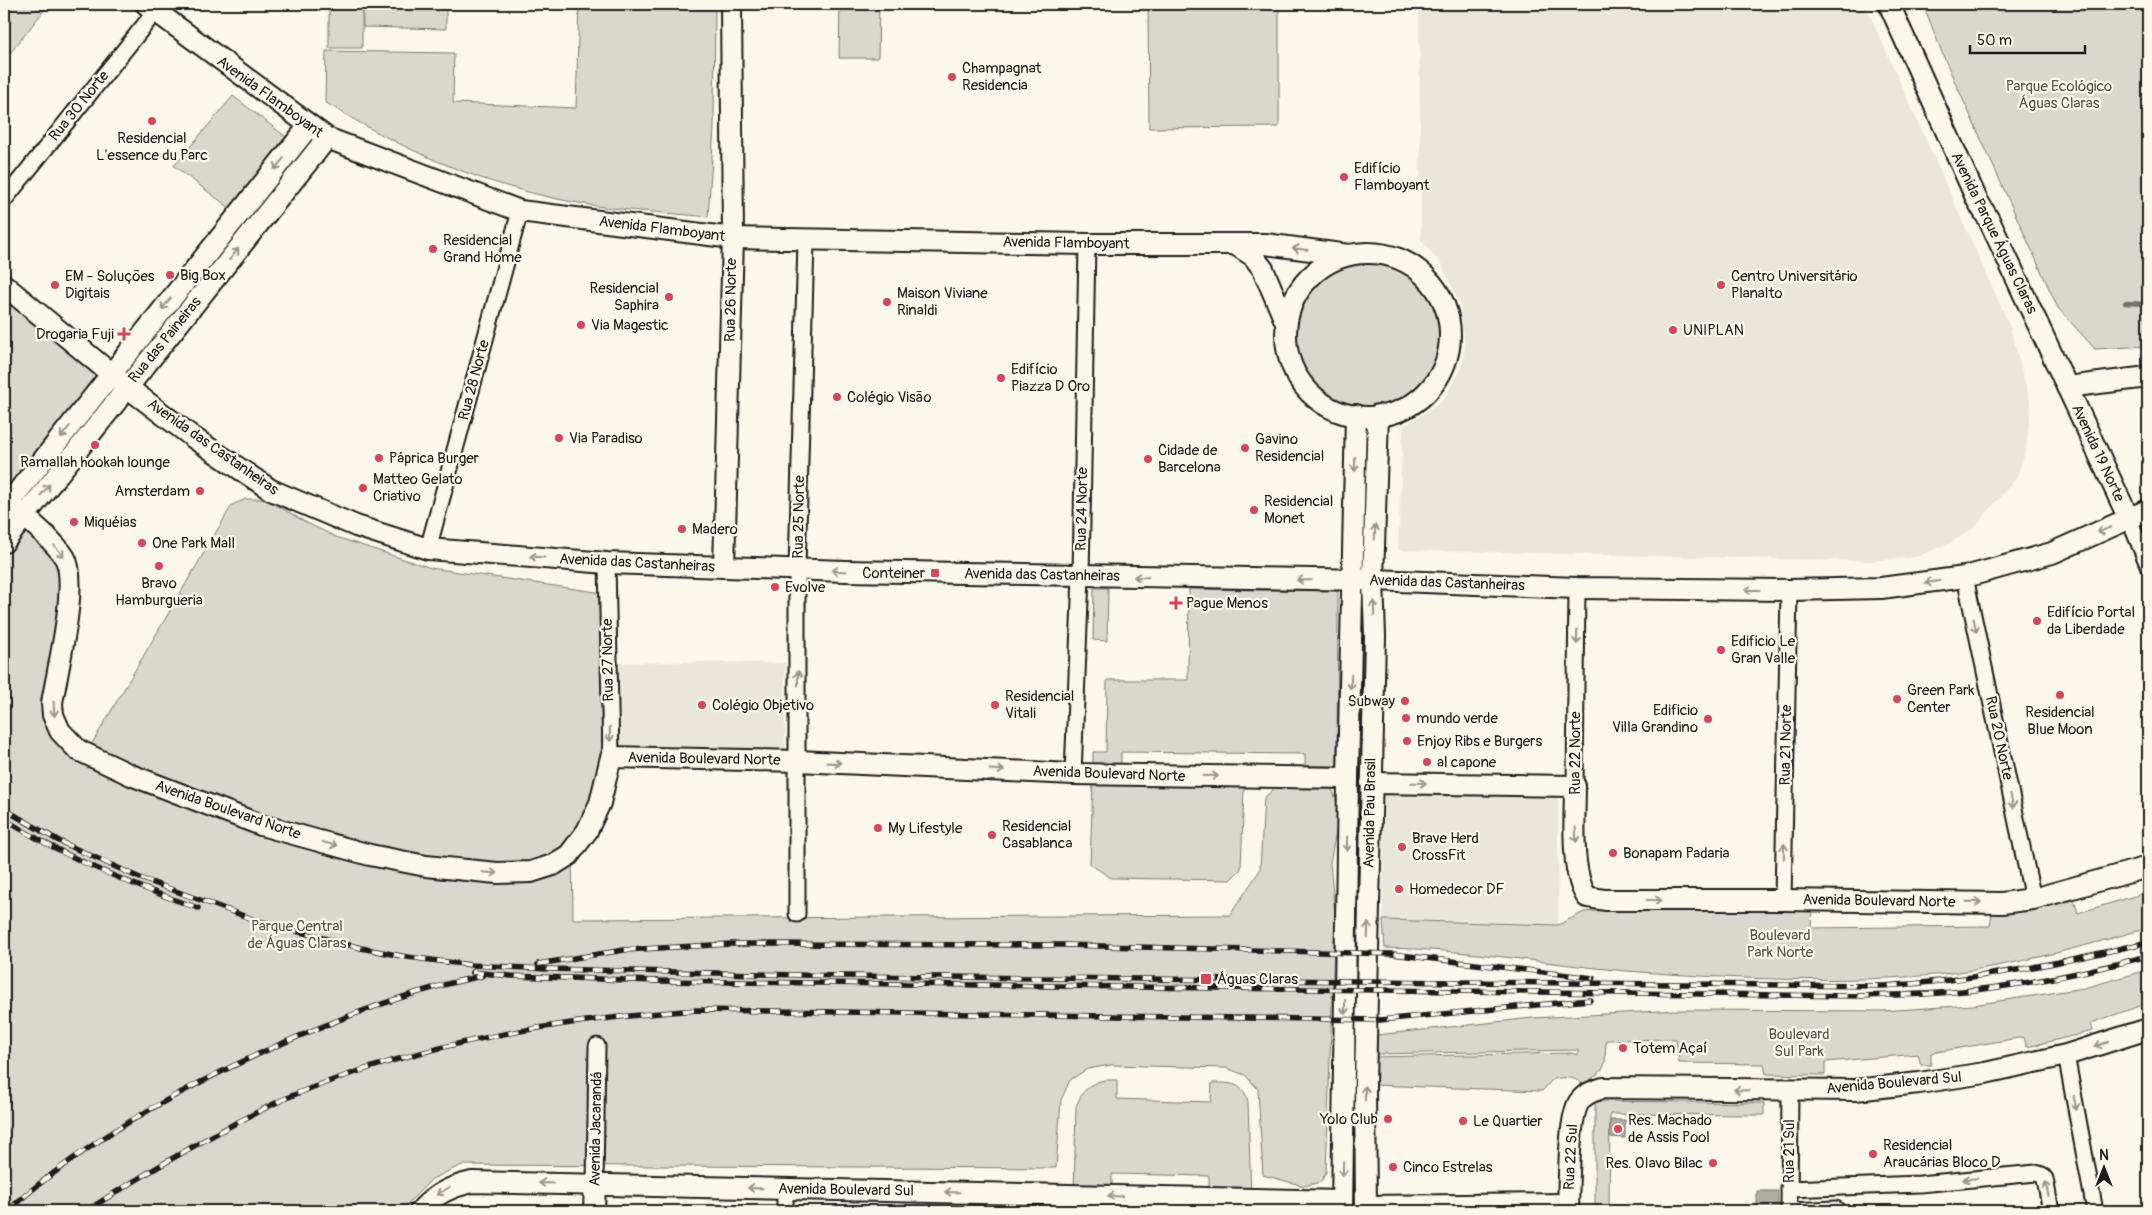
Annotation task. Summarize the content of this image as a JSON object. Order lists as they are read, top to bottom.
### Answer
{
  "streets": {
    "street": [
      "Avenida Flamboyant",
      "Rua 30 Norte",
      "Avenida Parque Águas Claras",
      "Rua 26 Norte",
      "Rua das Paineiras",
      "Rua 28 Norte",
      "Avenida das Castanheiras",
      "Avenida 19 Norte",
      "Rua 24 Norte",
      "Rua 25 Norte",
      "Rua 27 Norte",
      "Rua 20 Norte",
      "Rua 21 Norte",
      "Rua 22 Norte",
      "Avenida Boulevard Norte",
      "Avenida Pau Brasil",
      "Avenida Boulevard Sul",
      "Avenida Jacarandá",
      "Rua 21 Sul",
      "Rua 22 Sul"
    ]
  },
  "crossings": [
    ["Avenida Flamboyant", "Rua 30 Norte"],
    ["Avenida Flamboyant", "Rua 26 Norte"],
    ["Avenida Flamboyant", "Rua das Paineiras"],
    ["Avenida Flamboyant", "Rua 28 Norte"],
    ["Avenida Flamboyant", "Rua 24 Norte"],
    ["Avenida Flamboyant", "Rua 25 Norte"],
    ["Avenida Flamboyant", "Avenida Pau Brasil"],
    ["Avenida Parque Águas Claras", "Avenida 19 Norte"],
    ["Rua 26 Norte", "Avenida das Castanheiras"],
    ["Rua das Paineiras", "Avenida das Castanheiras"],
    ["Rua das Paineiras", "Avenida Boulevard Norte"],
    ["Rua 28 Norte", "Avenida das Castanheiras"],
    ["Avenida das Castanheiras", "Avenida 19 Norte"],
    ["Avenida das Castanheiras", "Rua 24 Norte"],
    ["Avenida das Castanheiras", "Rua 25 Norte"],
    ["Avenida das Castanheiras", "Rua 27 Norte"],
    ["Avenida das Castanheiras", "Rua 20 Norte"],
    ["Avenida das Castanheiras", "Rua 21 Norte"],
    ["Avenida das Castanheiras", "Rua 22 Norte"],
    ["Avenida das Castanheiras", "Avenida Pau Brasil"],
    ["Rua 24 Norte", "Avenida Boulevard Norte"],
    ["Rua 25 Norte", "Avenida Boulevard Norte"],
    ["Rua 27 Norte", "Avenida Boulevard Norte"],
    ["Rua 20 Norte", "Avenida Boulevard Norte"],
    ["Rua 21 Norte", "Avenida Boulevard Norte"],
    ["Rua 22 Norte", "Avenida Boulevard Norte"],
    ["Avenida Boulevard Norte", "Avenida Pau Brasil"],
    ["Avenida Pau Brasil", "Avenida Boulevard Sul"],
    ["Avenida Boulevard Sul", "Avenida Jacarandá"],
    ["Avenida Boulevard Sul", "Rua 21 Sul"],
    ["Avenida Boulevard Sul", "Rua 22 Sul"]
  ],
  "one_way": [
    "Avenida das Castanheiras",
    "Rua 27 Norte",
    "Rua 20 Norte",
    "Rua 21 Norte",
    "Rua 22 Norte",
    "Avenida Boulevard Norte",
    "Avenida Boulevard Sul"
  ],
  "parks": [
    "Parque Ecológico Águas Claras",
    "Parque Central de Águas Claras",
    "Boulevard Park Norte",
    "Boulevard Sul Park"
  ],
  "places": {
    "other": [
      "Champagnat Residencia",
      "Residencial L'essence du Parc",
      "Edifício Flamboyant",
      "Residencial Grand Home",
      "Big Box",
      "EM - Soluções Digitais",
      "Centro Universitário Planalto",
      "Residencial Saphira",
      "Maison Viviane Rinaldi",
      "Via Magestic",
      "UNIPLAN",
      "Edifício Piazza D Oro",
      "Colégio Visão",
      "Via Paradiso",
      "Ramallah hookah lounge",
      "Gavino Residencial",
      "Páprica Burger",
      "Cidade de Barcelona",
      "Matteo Gelato Criativo",
      "Amsterdam",
      "Residencial Monet",
      "Miquéias",
      "Madero",
      "One Park Mall",
      "Bravo Hamburgueria",
      "Evolve",
      "Edifício Portal da Liberdade",
      "Edificio Le Gran Valle",
      "Residencial Blue Moon",
      "Green Park Center",
      "Subway",
      "Colégio Objetivo",
      "Residencial Vitali",
      "mundo verde",
      "Edificio Villa Grandino",
      "Enjoy Ribs e Burgers",
      "al capone",
      "My Lifestyle",
      "Residencial Casablanca",
      "Brave Herd CrossFit",
      "Bonapam Padaria",
      "Homedecor DF",
      "Totem Açaí",
      "Yolo Club",
      "Le Quartier",
      "Res. Machado de Assis Pool",
      "Residencial Araucárias Bloco D",
      "Res. OIavo Bilac",
      "Cinco Estrelas"
    ],
    "health": ["Drogaria Fuji", "Pague Menos"],
    "transit": ["Conteiner", "Águas Claras"]
  },
  "scale_bar": "50 m",
  "north": "top"
}
